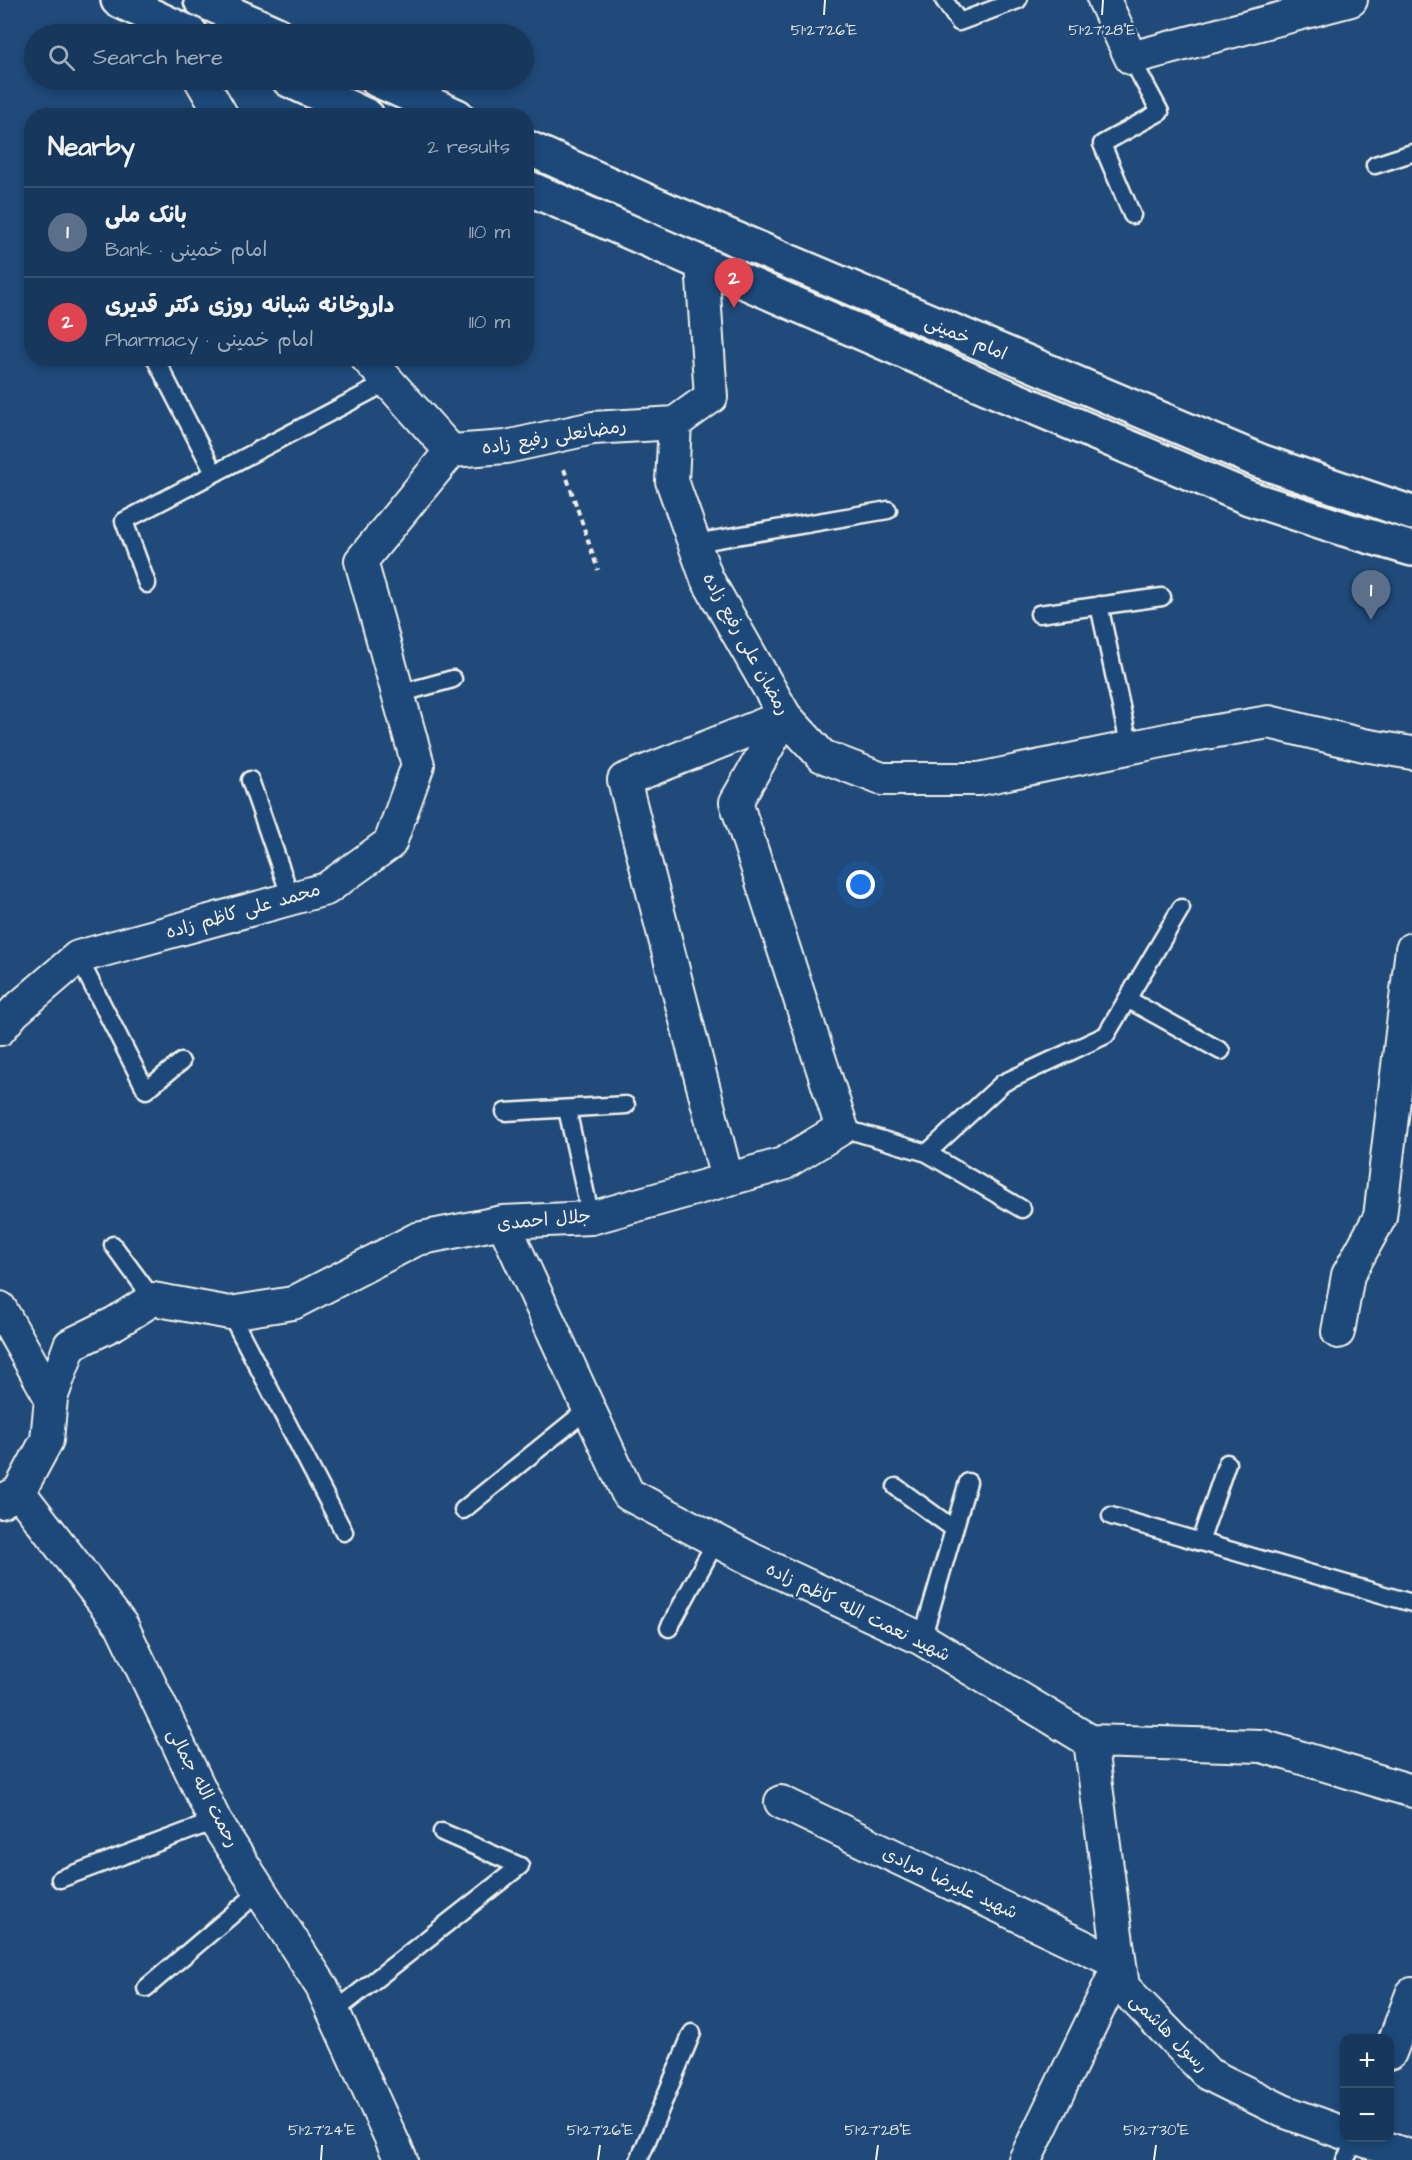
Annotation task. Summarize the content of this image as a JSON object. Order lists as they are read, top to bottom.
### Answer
{
  "streets": {
    "main road": ["امام خمینی"],
    "street": [
      "رمضانعلی رفیع زاده",
      "رمضان علی رفیع زاده",
      "محمد علی کاظم زاده",
      "جلال احمدی",
      "شهید نعمت الله کاظم زاده",
      "رحمت الله جمالی",
      "شهید علیرضا مرادی",
      "رسول هاشمی"
    ]
  },
  "crossings": [
    ["رمضانعلی رفیع زاده", "رمضان علی رفیع زاده"],
    ["رمضانعلی رفیع زاده", "محمد علی کاظم زاده"],
    ["جلال احمدی", "شهید نعمت الله کاظم زاده"],
    ["شهید نعمت الله کاظم زاده", "رسول هاشمی"],
    ["شهید علیرضا مرادی", "رسول هاشمی"]
  ],
  "page": {
    "search": "Search here",
    "heading": ["Nearby", "2 results"],
    "list": [
      {
        "mark": "1",
        "name": "بانک ملی",
        "note": "Bank · امام خمینی",
        "value": "110 m"
      },
      {
        "mark": "2",
        "name": "داروخانه شبانه روزی دکتر قدیری",
        "note": "Pharmacy · امام خمینی",
        "value": "110 m"
      }
    ],
    "pins": ["2", "1"],
    "map_buttons": ["+", "−"]
  },
  "coordinates": [
    "51°27'26\"E",
    "51°27'28\"E",
    "51°27'24\"E",
    "51°27'30\"E"
  ]
}
